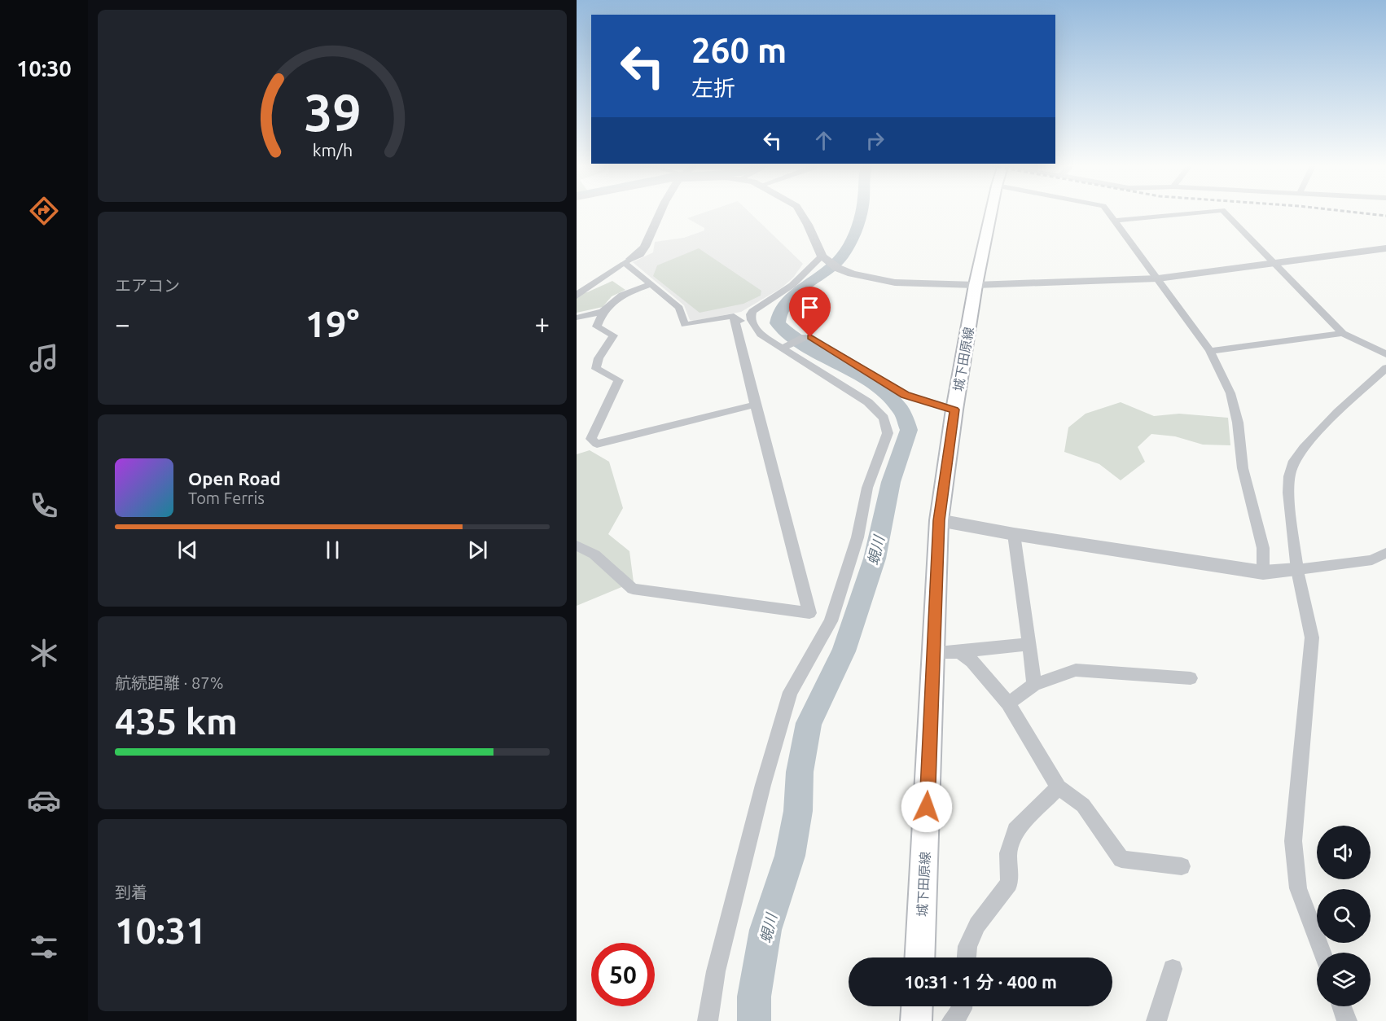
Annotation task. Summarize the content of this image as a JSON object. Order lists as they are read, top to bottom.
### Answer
{
  "streets": {
    "main road": ["城下田原線"]
  },
  "water": ["蜆川"],
  "page": {
    "tabs": "10:30",
    "turn": ["260 m", "左折"],
    "tile": [
      "エアコン",
      ["航続距離 · 87%", "435 km"],
      ["到着", "10:31"]
    ],
    "heat": ["−", "19°", "+"],
    "song": ["Open Road", "Tom Ferris"],
    "limit": "50",
    "trip": "10:31 · 1 分 · 400 m",
    "gauge": ["39", "km/h"]
  }
}
